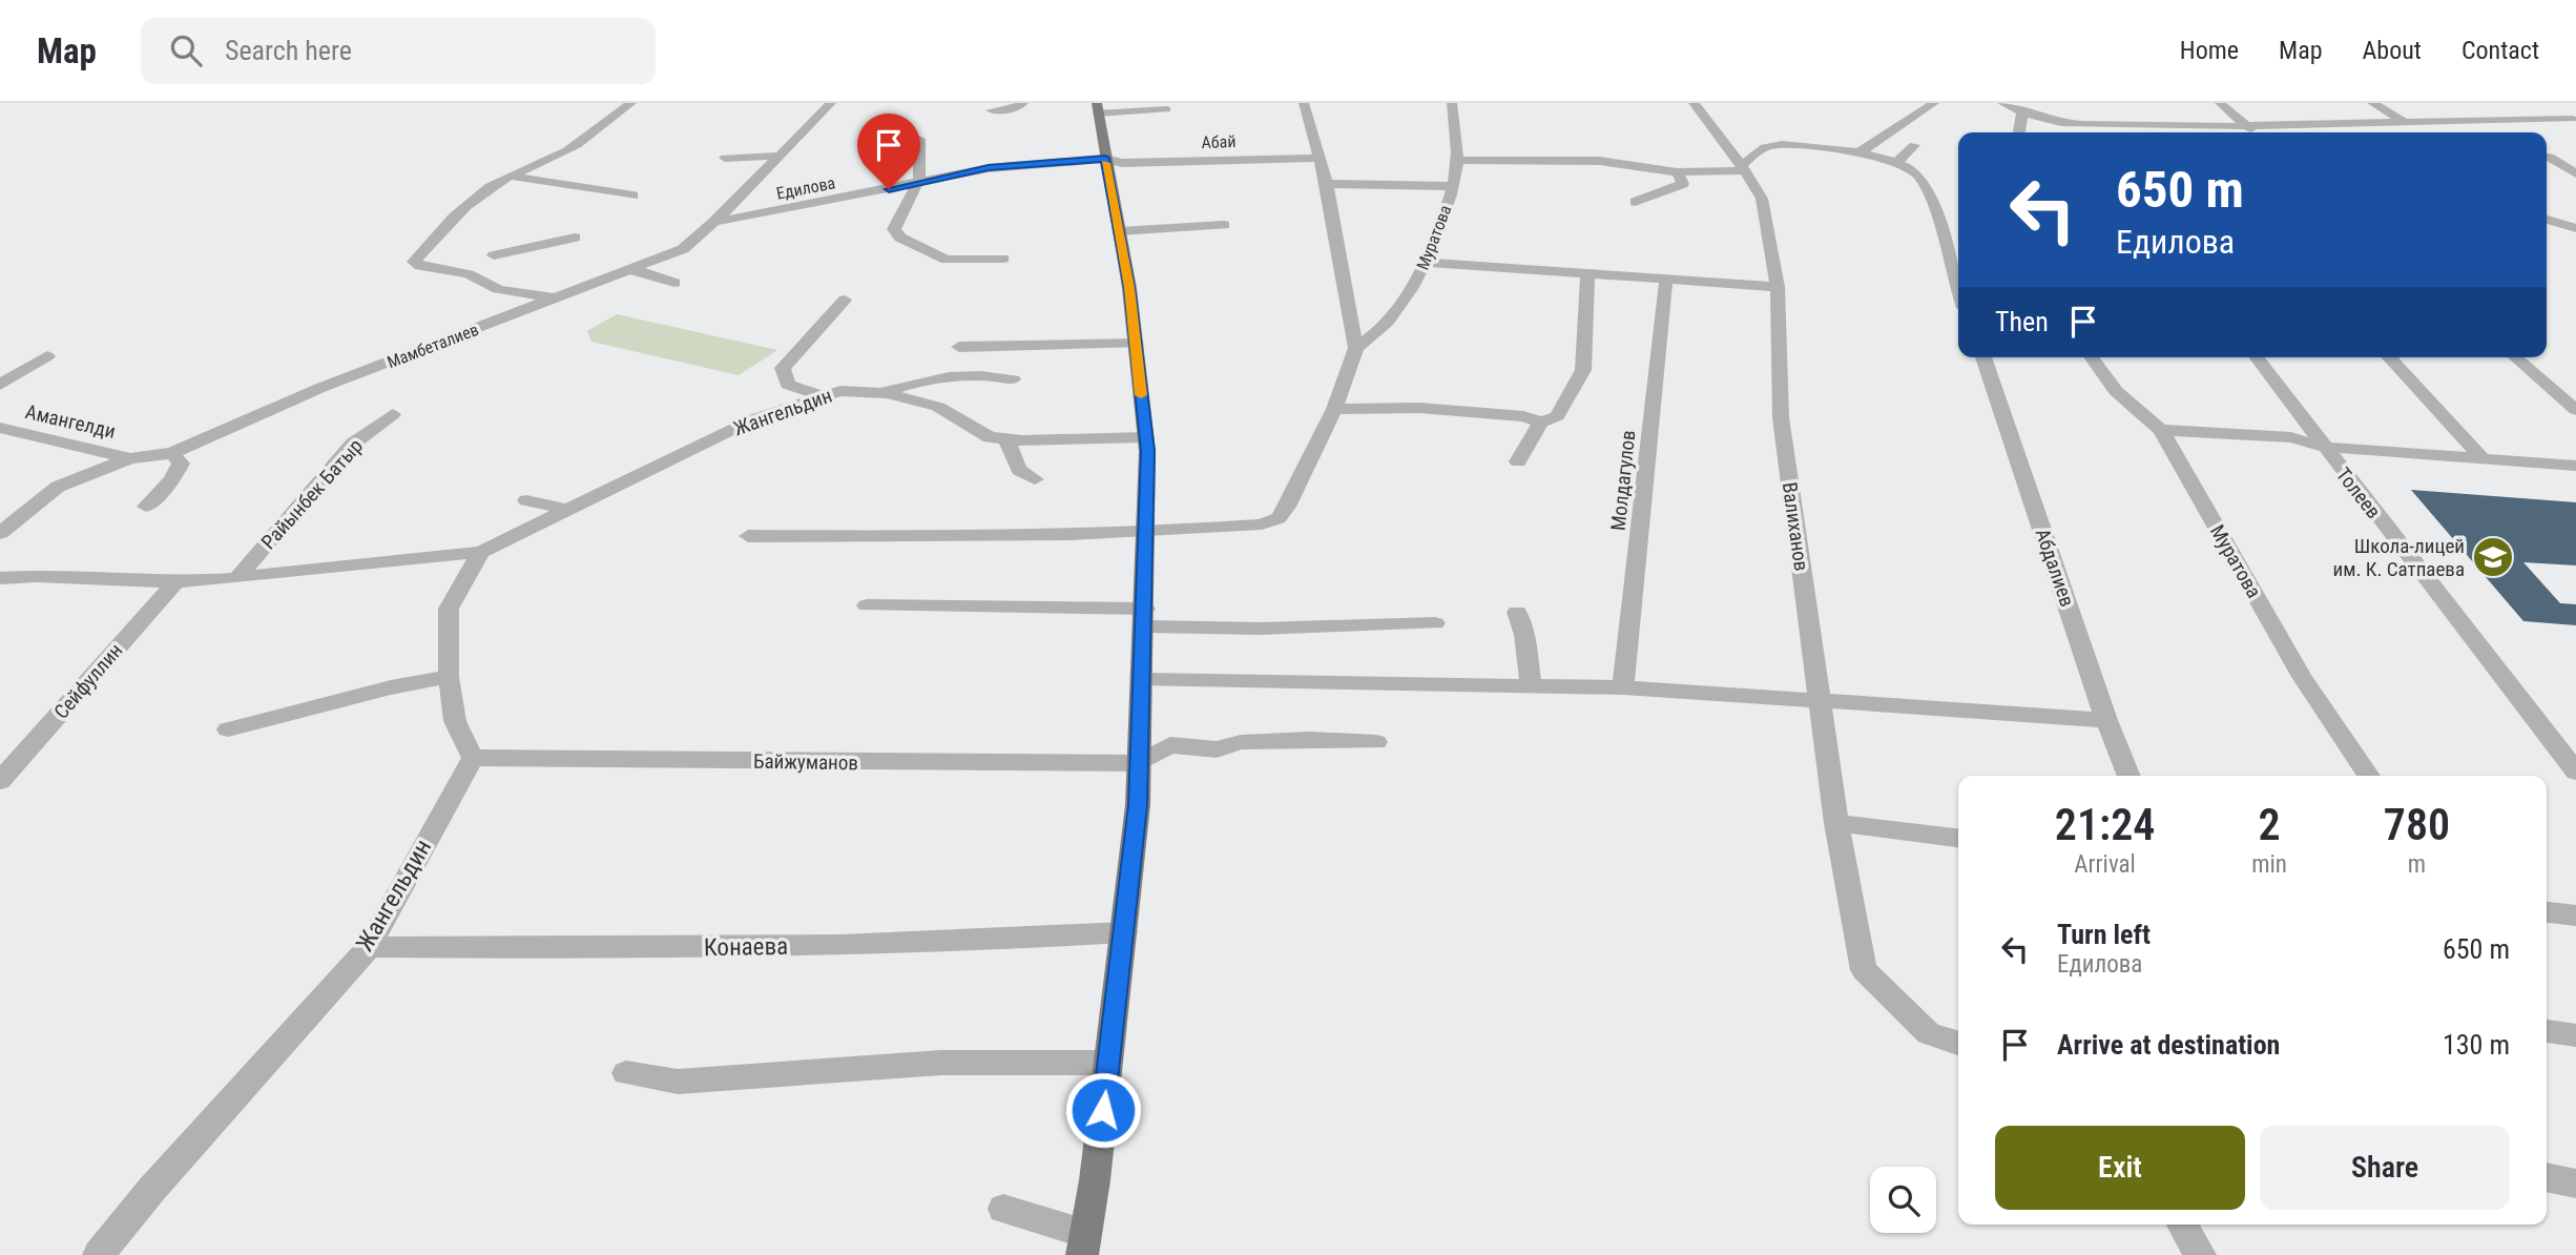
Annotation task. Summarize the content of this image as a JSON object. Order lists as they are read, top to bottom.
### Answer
{
  "streets": {
    "street": [
      "Абай",
      "Едилова",
      "Муратова",
      "Мамбеталиев",
      "Жангельдин",
      "Амангелди",
      "Молдагулов",
      "Толеев",
      "Райынбек Батыр",
      "Валиханов",
      "Абдалиев",
      "Сейфуллин",
      "Байжуманов",
      "Конаева"
    ]
  },
  "crossings": [
    ["Абай", "Едилова"],
    ["Едилова", "Мамбеталиев"],
    ["Мамбеталиев", "Амангелди"],
    ["Жангельдин", "Райынбек Батыр"],
    ["Жангельдин", "Сейфуллин"],
    ["Жангельдин", "Байжуманов"],
    ["Жангельдин", "Конаева"]
  ],
  "places": {
    "school or university": ["Школа-лицей им. К. Сатпаева"]
  },
  "page": {
    "header": "Map",
    "search": "Search here",
    "nav": [
      "Home",
      "Map",
      "About",
      "Contact"
    ],
    "turn": ["650 m", "Едилова"],
    "then": "Then",
    "eta": [
      "21:24",
      "Arrival",
      "2",
      "min",
      "780",
      "m"
    ],
    "list": [
      {
        "name": "Turn left",
        "note": "Едилова",
        "value": "650 m"
      },
      {
        "name": "Arrive at destination",
        "value": "130 m"
      }
    ],
    "buttons": ["Exit", "Share"]
  }
}
